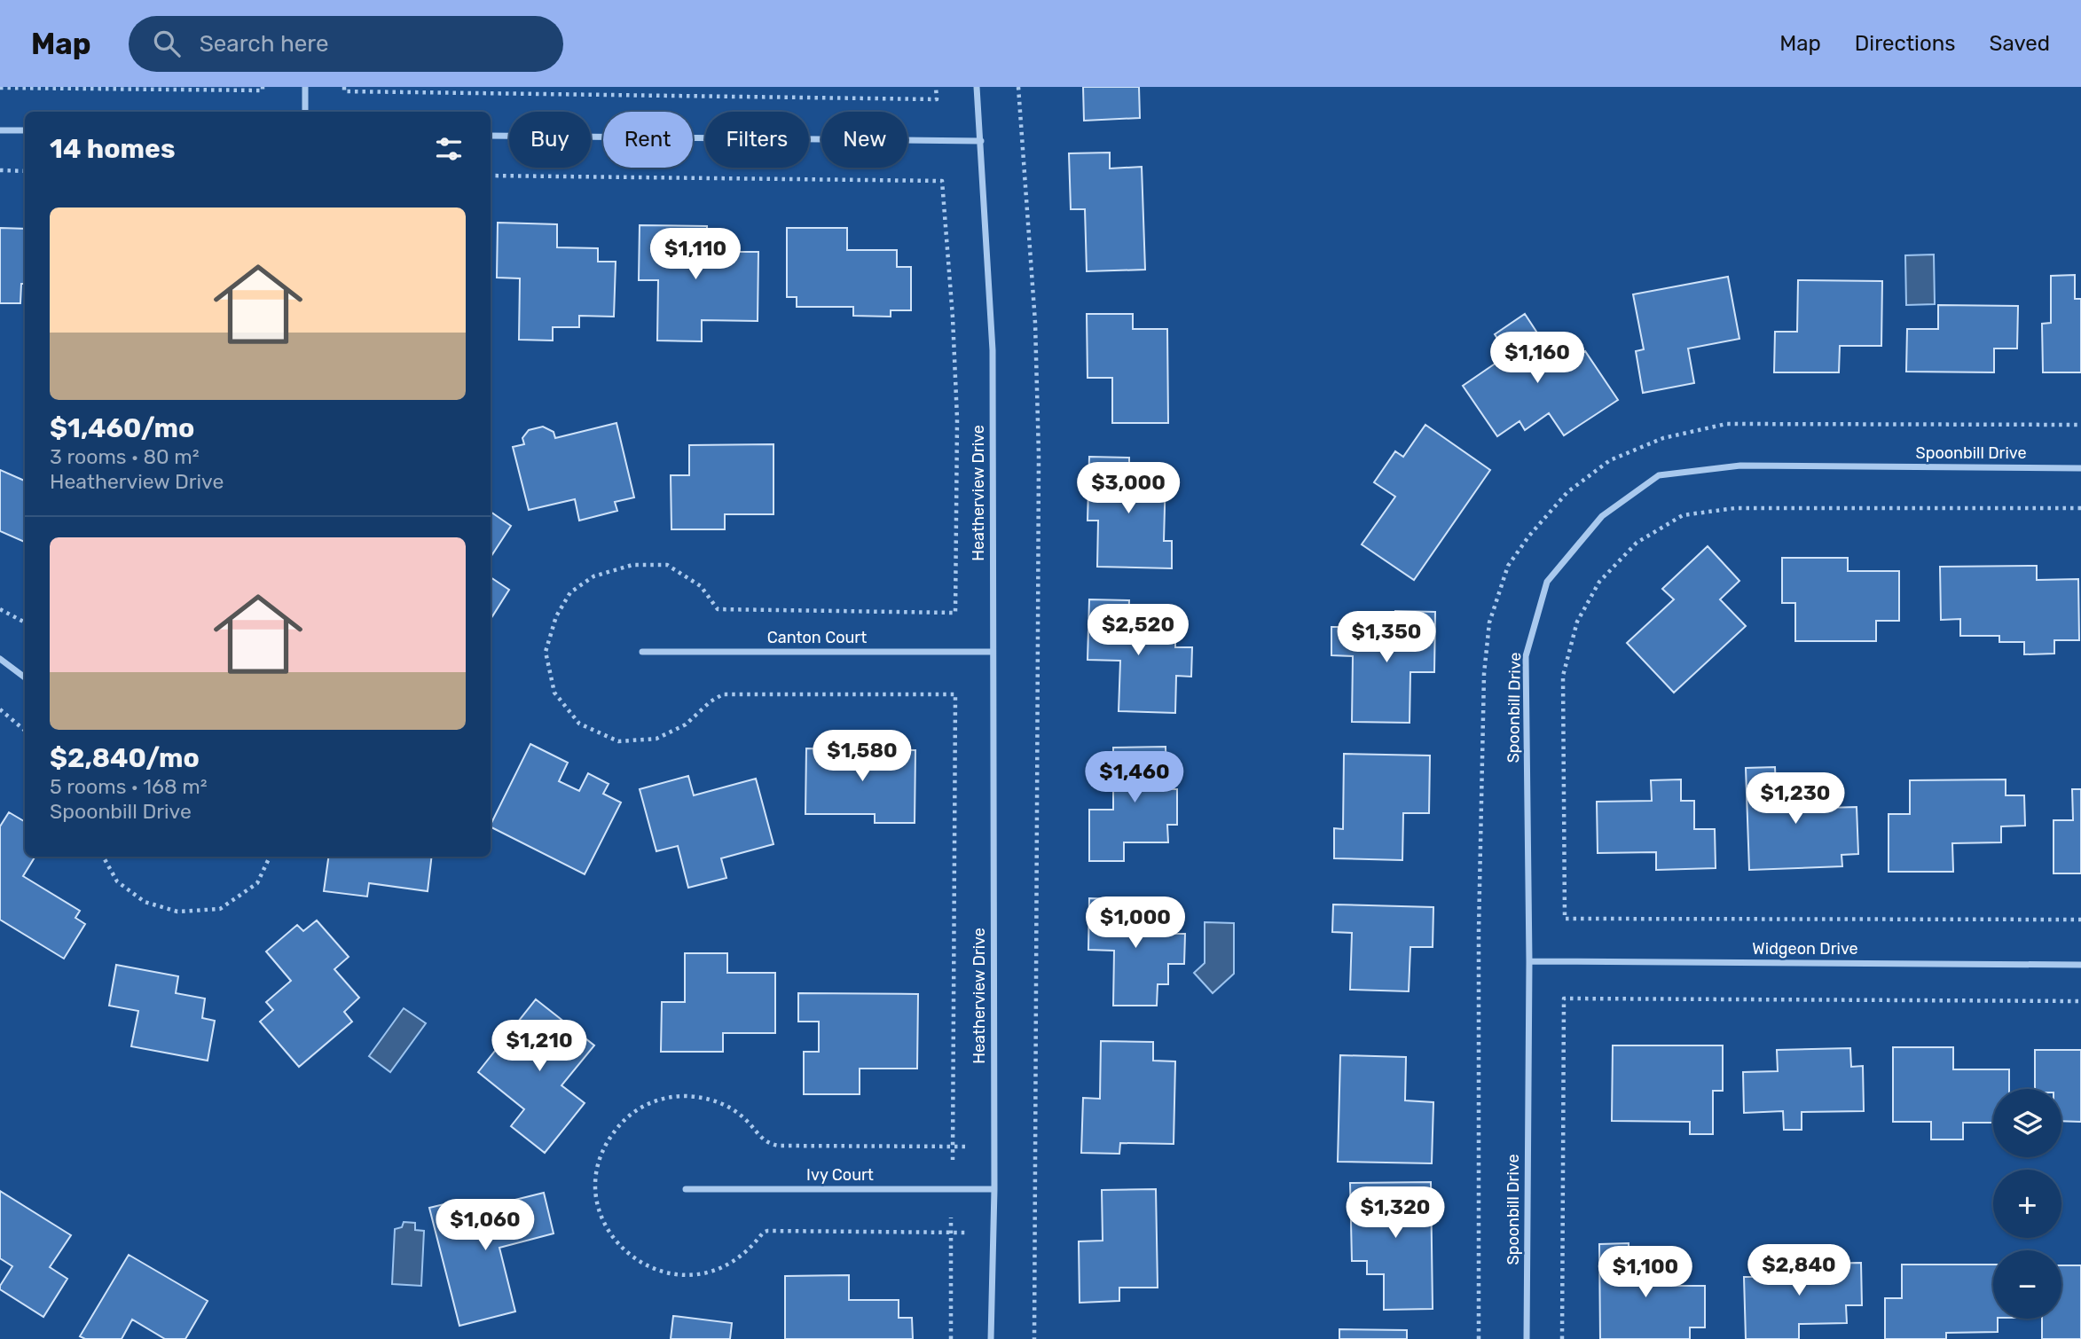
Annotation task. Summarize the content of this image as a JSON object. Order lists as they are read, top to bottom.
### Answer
{
  "streets": {
    "street": [
      "Spoonbill Drive",
      "Heatherview Drive",
      "Canton Court",
      "Widgeon Drive",
      "Ivy Court"
    ]
  },
  "crossings": [
    ["Spoonbill Drive", "Widgeon Drive"],
    ["Heatherview Drive", "Canton Court"],
    ["Heatherview Drive", "Ivy Court"]
  ],
  "page": {
    "header": "Map",
    "search": "Search here",
    "nav": ["Map", "Directions", "Saved"],
    "chip": [
      "Buy",
      "Rent",
      "Filters",
      "New"
    ],
    "heading": "14 homes",
    "list": [
      {
        "name": "$1,460/mo",
        "note": "3 rooms · 80 m² · Heatherview Drive"
      },
      {
        "name": "$2,840/mo",
        "note": "5 rooms · 168 m² · Spoonbill Drive"
      }
    ],
    "price": [
      "$1,110",
      "$1,160",
      "$3,000",
      "$2,520",
      "$1,350",
      "$1,580",
      "$1,460",
      "$1,230",
      "$1,000",
      "$1,210",
      "$1,320",
      "$1,060",
      "$2,840",
      "$1,100"
    ],
    "map_buttons": ["+", "−"]
  }
}
